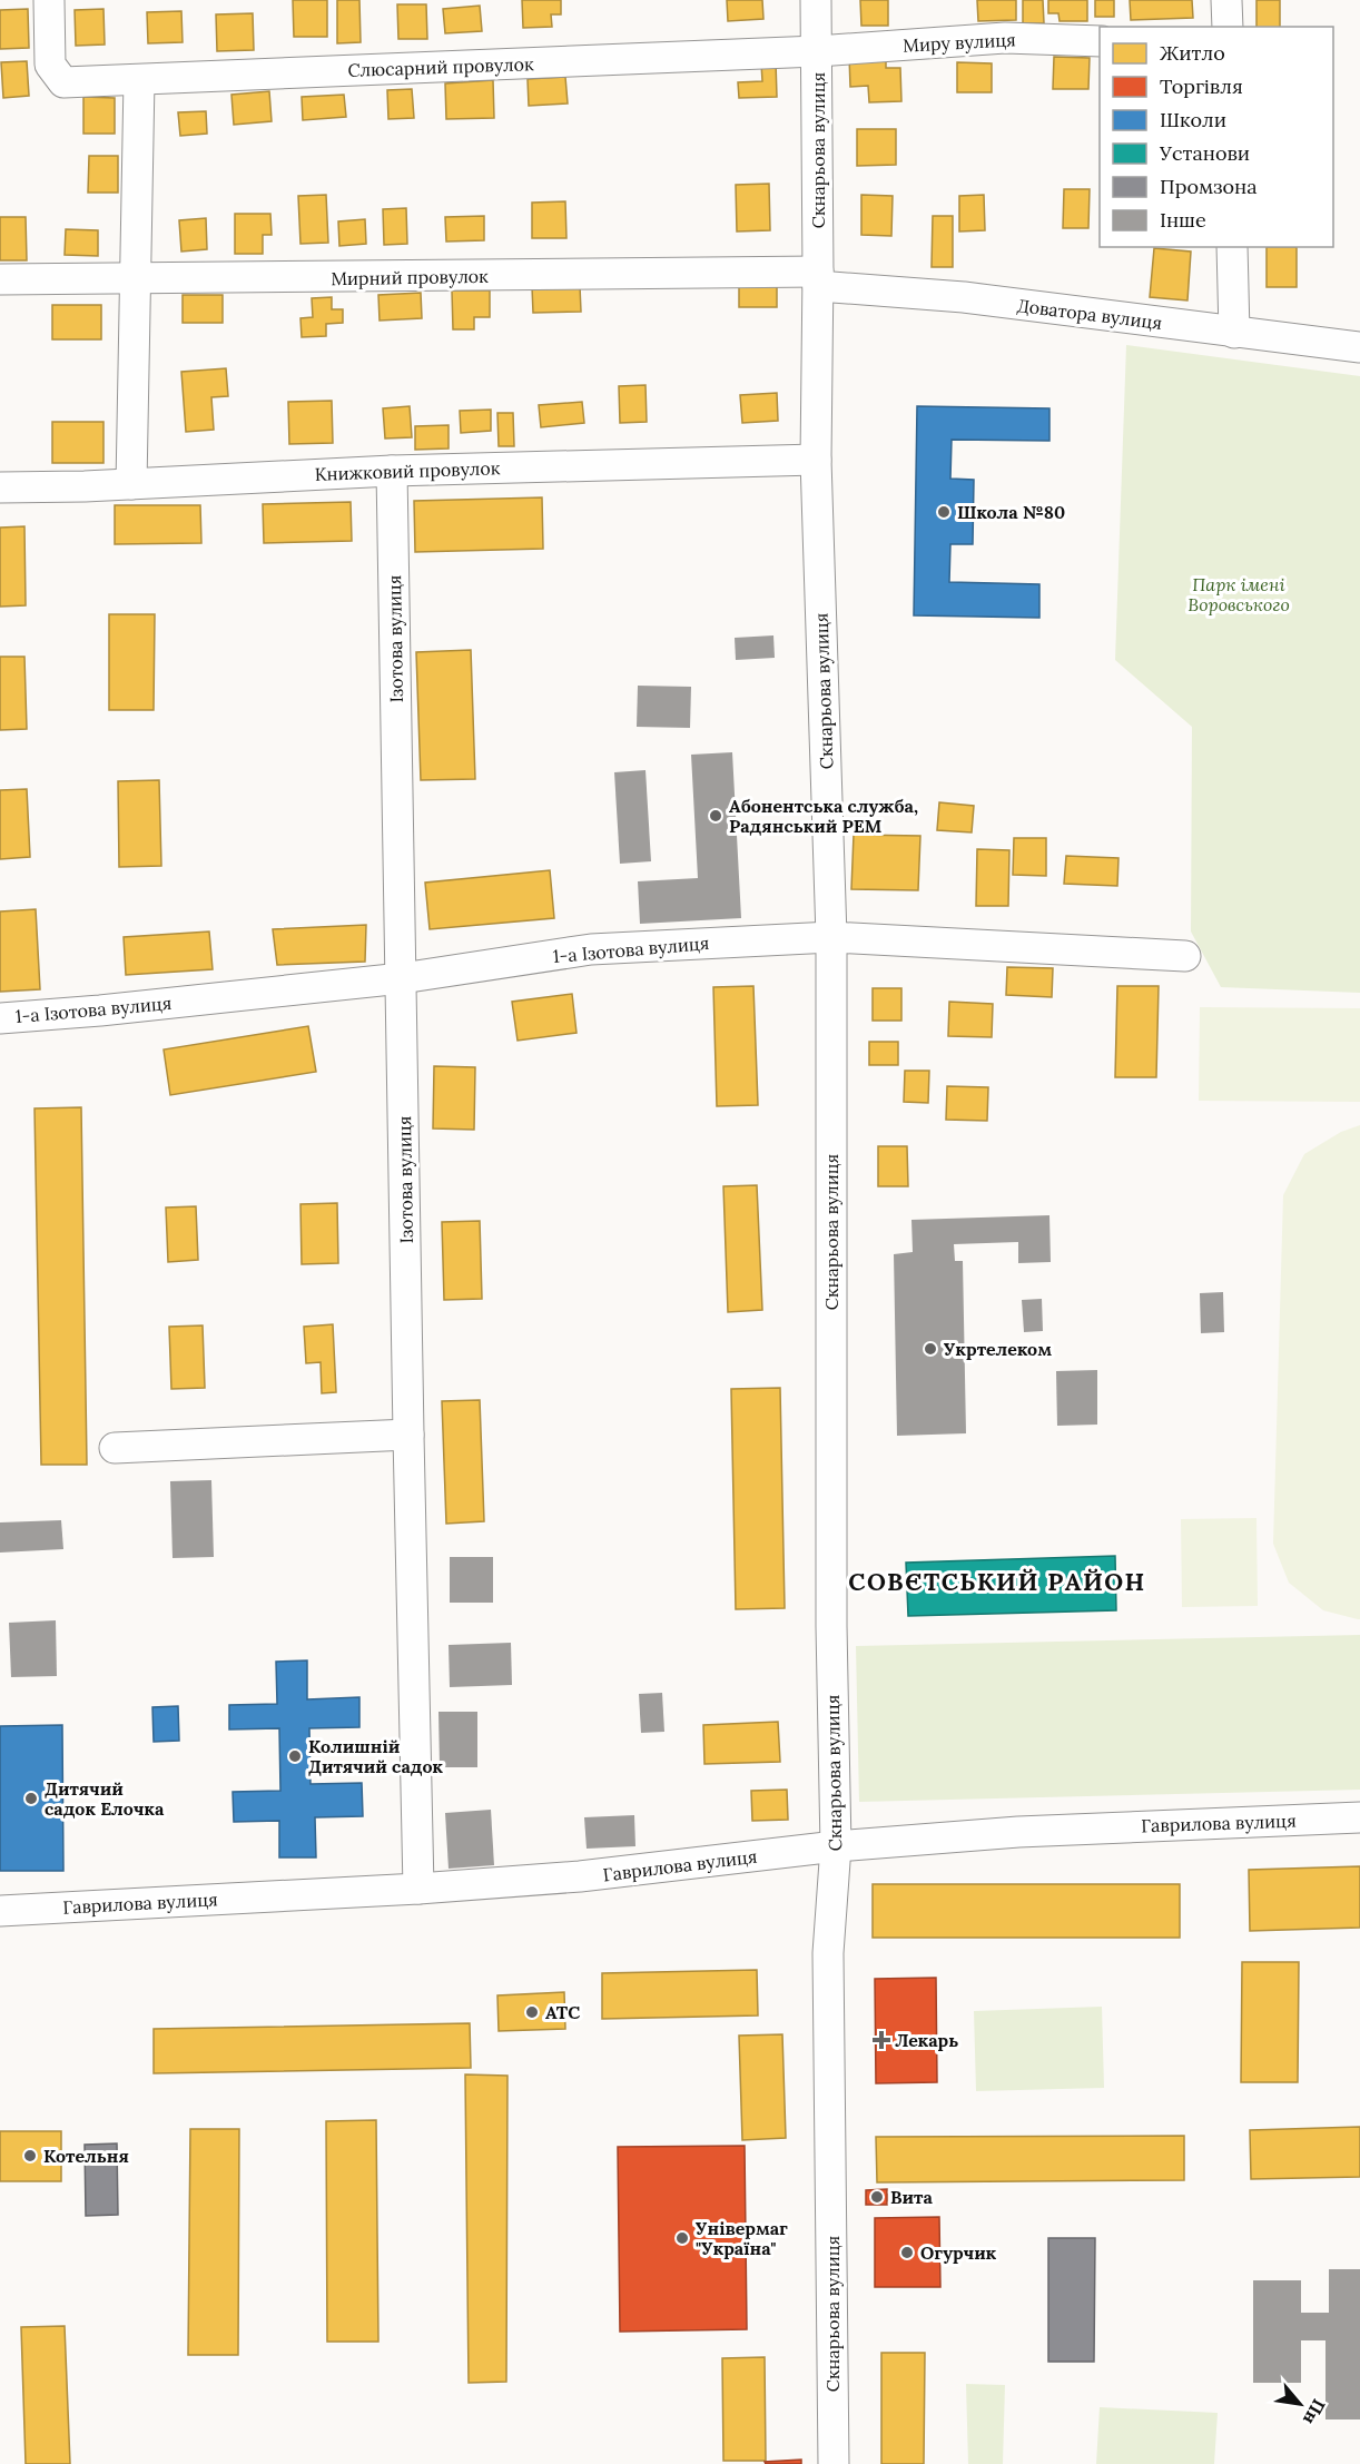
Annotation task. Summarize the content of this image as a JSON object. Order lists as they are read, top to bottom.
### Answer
{
  "streets": {
    "street": [
      "Миру вулиця",
      "Слюсарний провулок",
      "Скнарьова вулиця",
      "Мирний провулок",
      "Доватора вулиця",
      "Книжковий провулок",
      "Ізотова вулиця",
      "1-а Ізотова вулиця",
      "Гаврилова вулиця"
    ]
  },
  "crossings": [
    ["Миру вулиця", "Слюсарний провулок"],
    ["Миру вулиця", "Скнарьова вулиця"],
    ["Слюсарний провулок", "Скнарьова вулиця"],
    ["Скнарьова вулиця", "Мирний провулок"],
    ["Скнарьова вулиця", "Доватора вулиця"],
    ["Скнарьова вулиця", "Книжковий провулок"],
    ["Скнарьова вулиця", "1-а Ізотова вулиця"],
    ["Скнарьова вулиця", "Гаврилова вулиця"],
    ["Мирний провулок", "Доватора вулиця"],
    ["Книжковий провулок", "Ізотова вулиця"],
    ["Ізотова вулиця", "1-а Ізотова вулиця"],
    ["Ізотова вулиця", "Гаврилова вулиця"]
  ],
  "districts": ["СОВЄТСЬКИЙ РАЙОН"],
  "parks": ["Парк імені Воровського"],
  "places": {
    "other": [
      "Школа №80",
      "Абонентська служба, Радянський РЕМ",
      "Укртелеком",
      "Колишній Дитячий садок",
      "Дитячий садок Елочка",
      "АТС",
      "Котельня",
      "Вита",
      "Універмаг \"Україна\"",
      "Огурчик"
    ],
    "health": ["Лекарь"]
  },
  "legend": [
    "Житло",
    "Торгівля",
    "Школи",
    "Установи",
    "Промзона",
    "Інше"
  ],
  "north": "bottom right"
}
